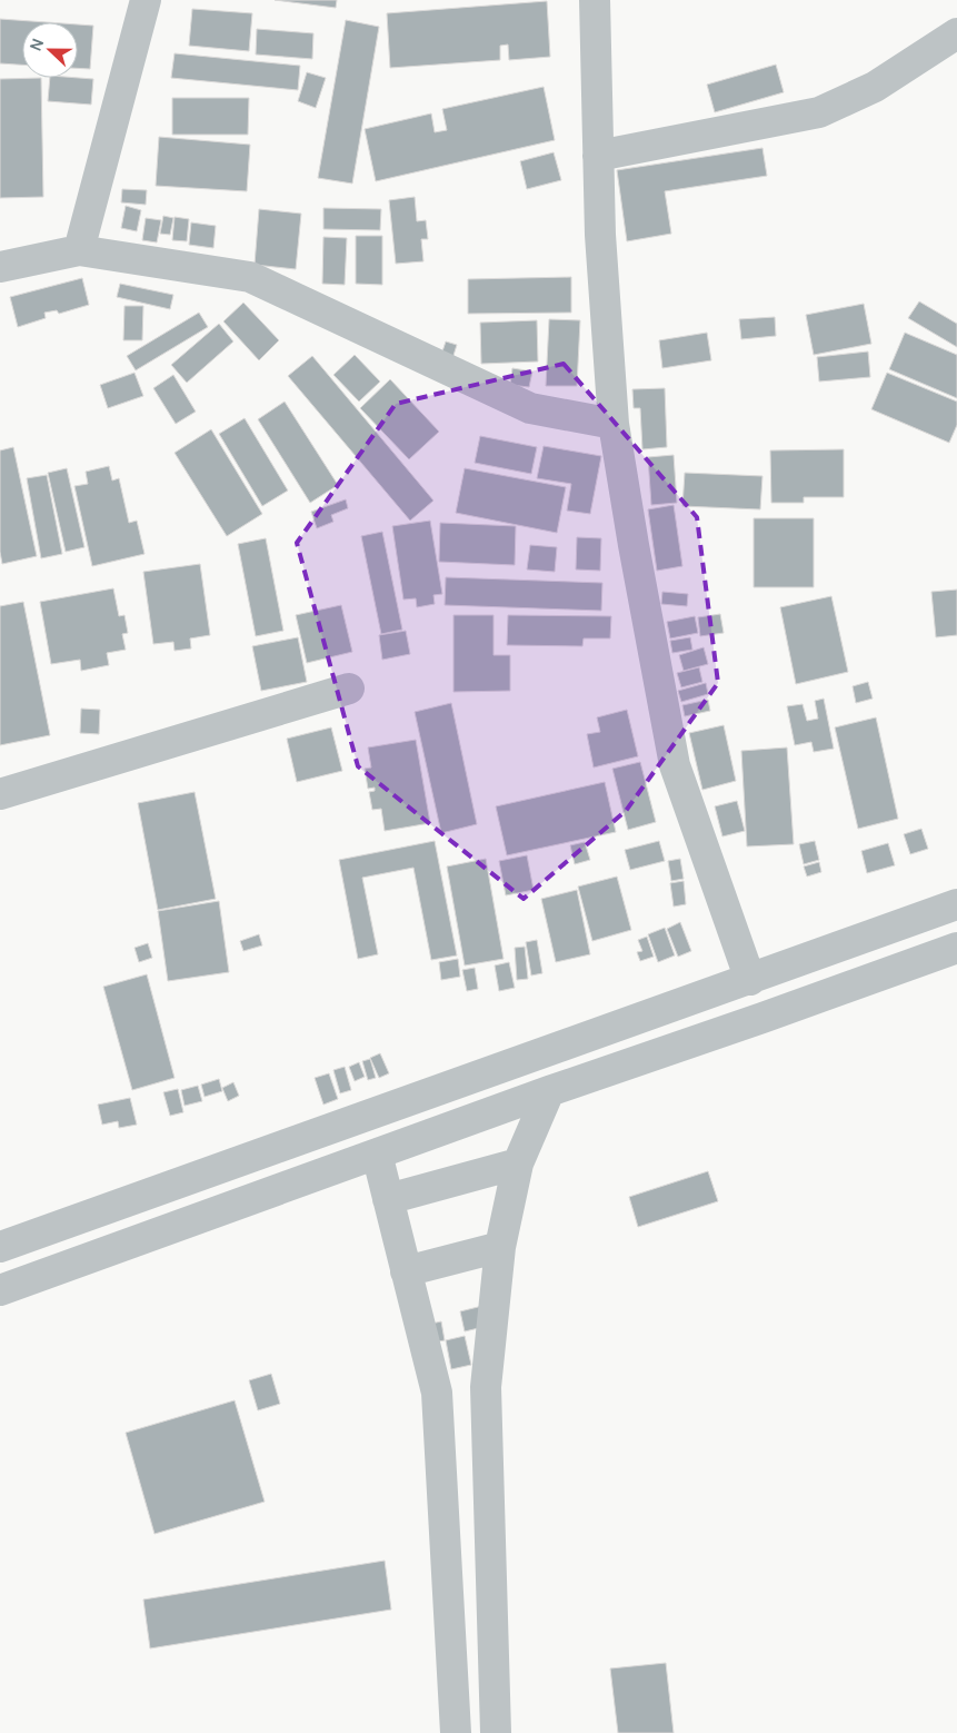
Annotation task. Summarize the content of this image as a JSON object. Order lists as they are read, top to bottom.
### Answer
{
  "north": "left"
}
